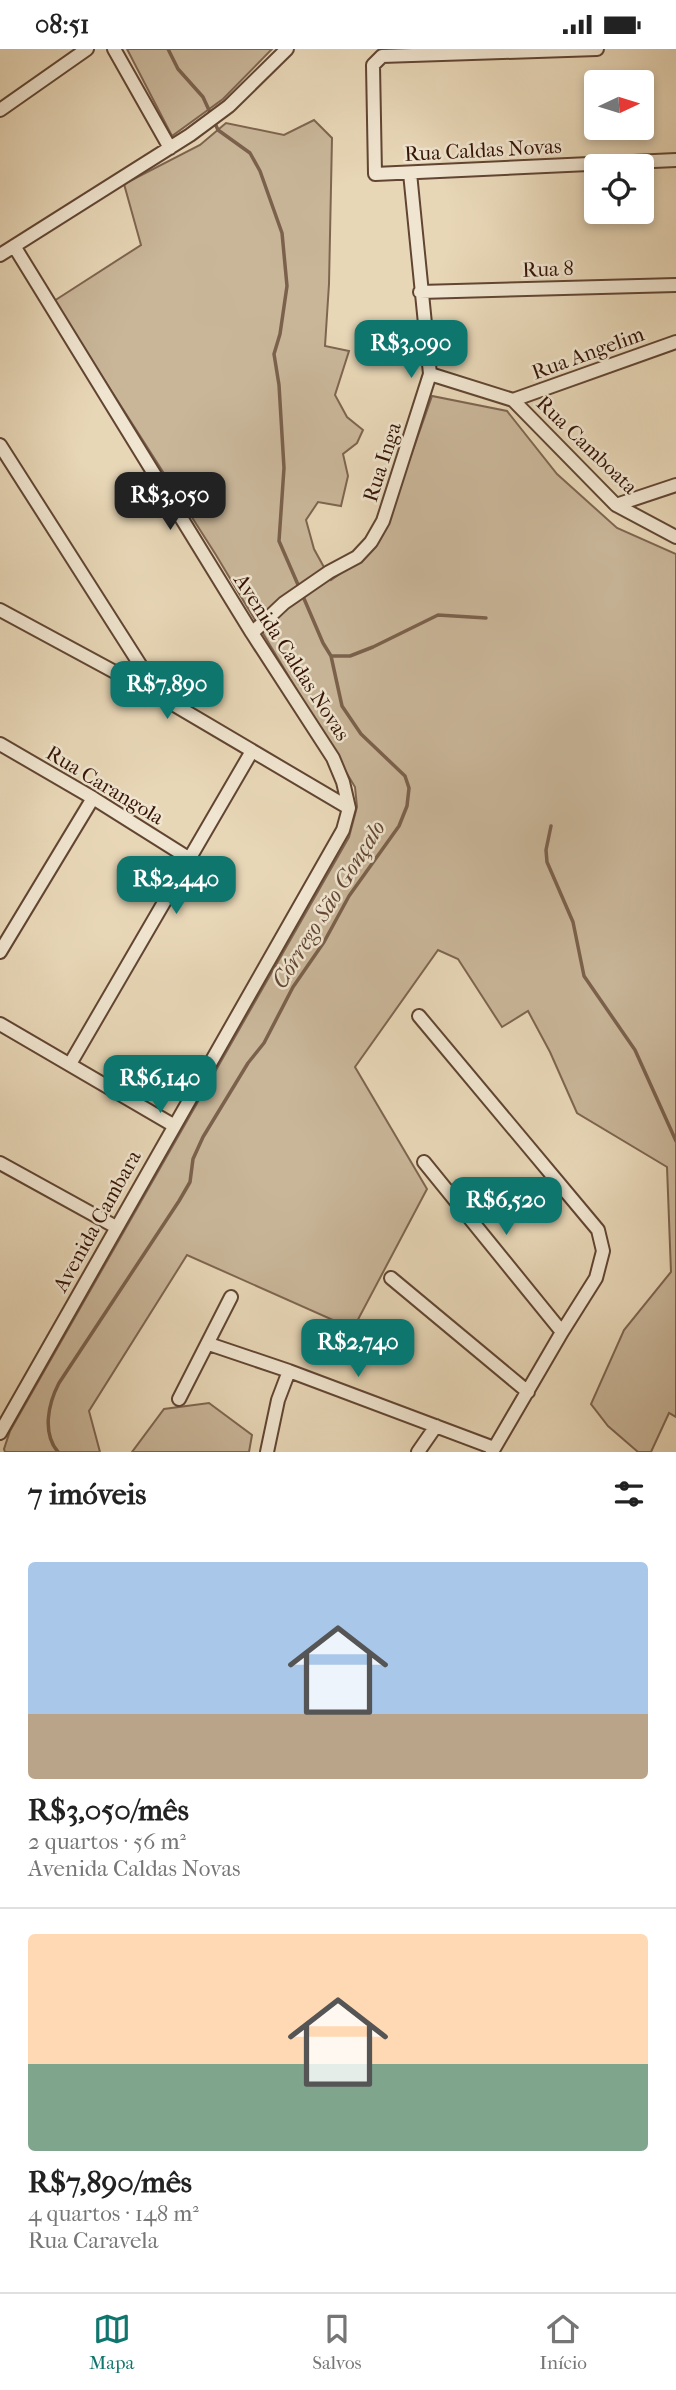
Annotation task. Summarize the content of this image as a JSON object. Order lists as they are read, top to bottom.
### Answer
{
  "streets": {
    "street": [
      "Rua Caldas Novas",
      "Rua 8",
      "Rua Angelim",
      "Rua Camboata",
      "Rua Inga",
      "Avenida Caldas Novas",
      "Rua Carangola",
      "Avenida Cambara"
    ]
  },
  "crossings": [
    ["Rua Caldas Novas", "Rua Inga"],
    ["Rua 8", "Rua Inga"],
    ["Rua Angelim", "Rua Camboata"],
    ["Rua Camboata", "Rua Inga"],
    ["Rua Inga", "Avenida Caldas Novas"],
    ["Avenida Caldas Novas", "Avenida Cambara"]
  ],
  "water": ["Córrego São Gonçalo"],
  "north": "right",
  "page": {
    "status": "08:51",
    "price": [
      "R$3,090",
      "R$3,050",
      "R$7,890",
      "R$2,440",
      "R$6,140",
      "R$6,520",
      "R$2,740"
    ],
    "heading": "7 imóveis",
    "list": [
      {
        "name": "R$3,050/mês",
        "note": "2 quartos · 56 m² · Avenida Caldas Novas"
      },
      {
        "name": "R$7,890/mês",
        "note": "4 quartos · 148 m² · Rua Caravela"
      }
    ],
    "tabs": ["Mapa", "Salvos", "Início"]
  }
}
